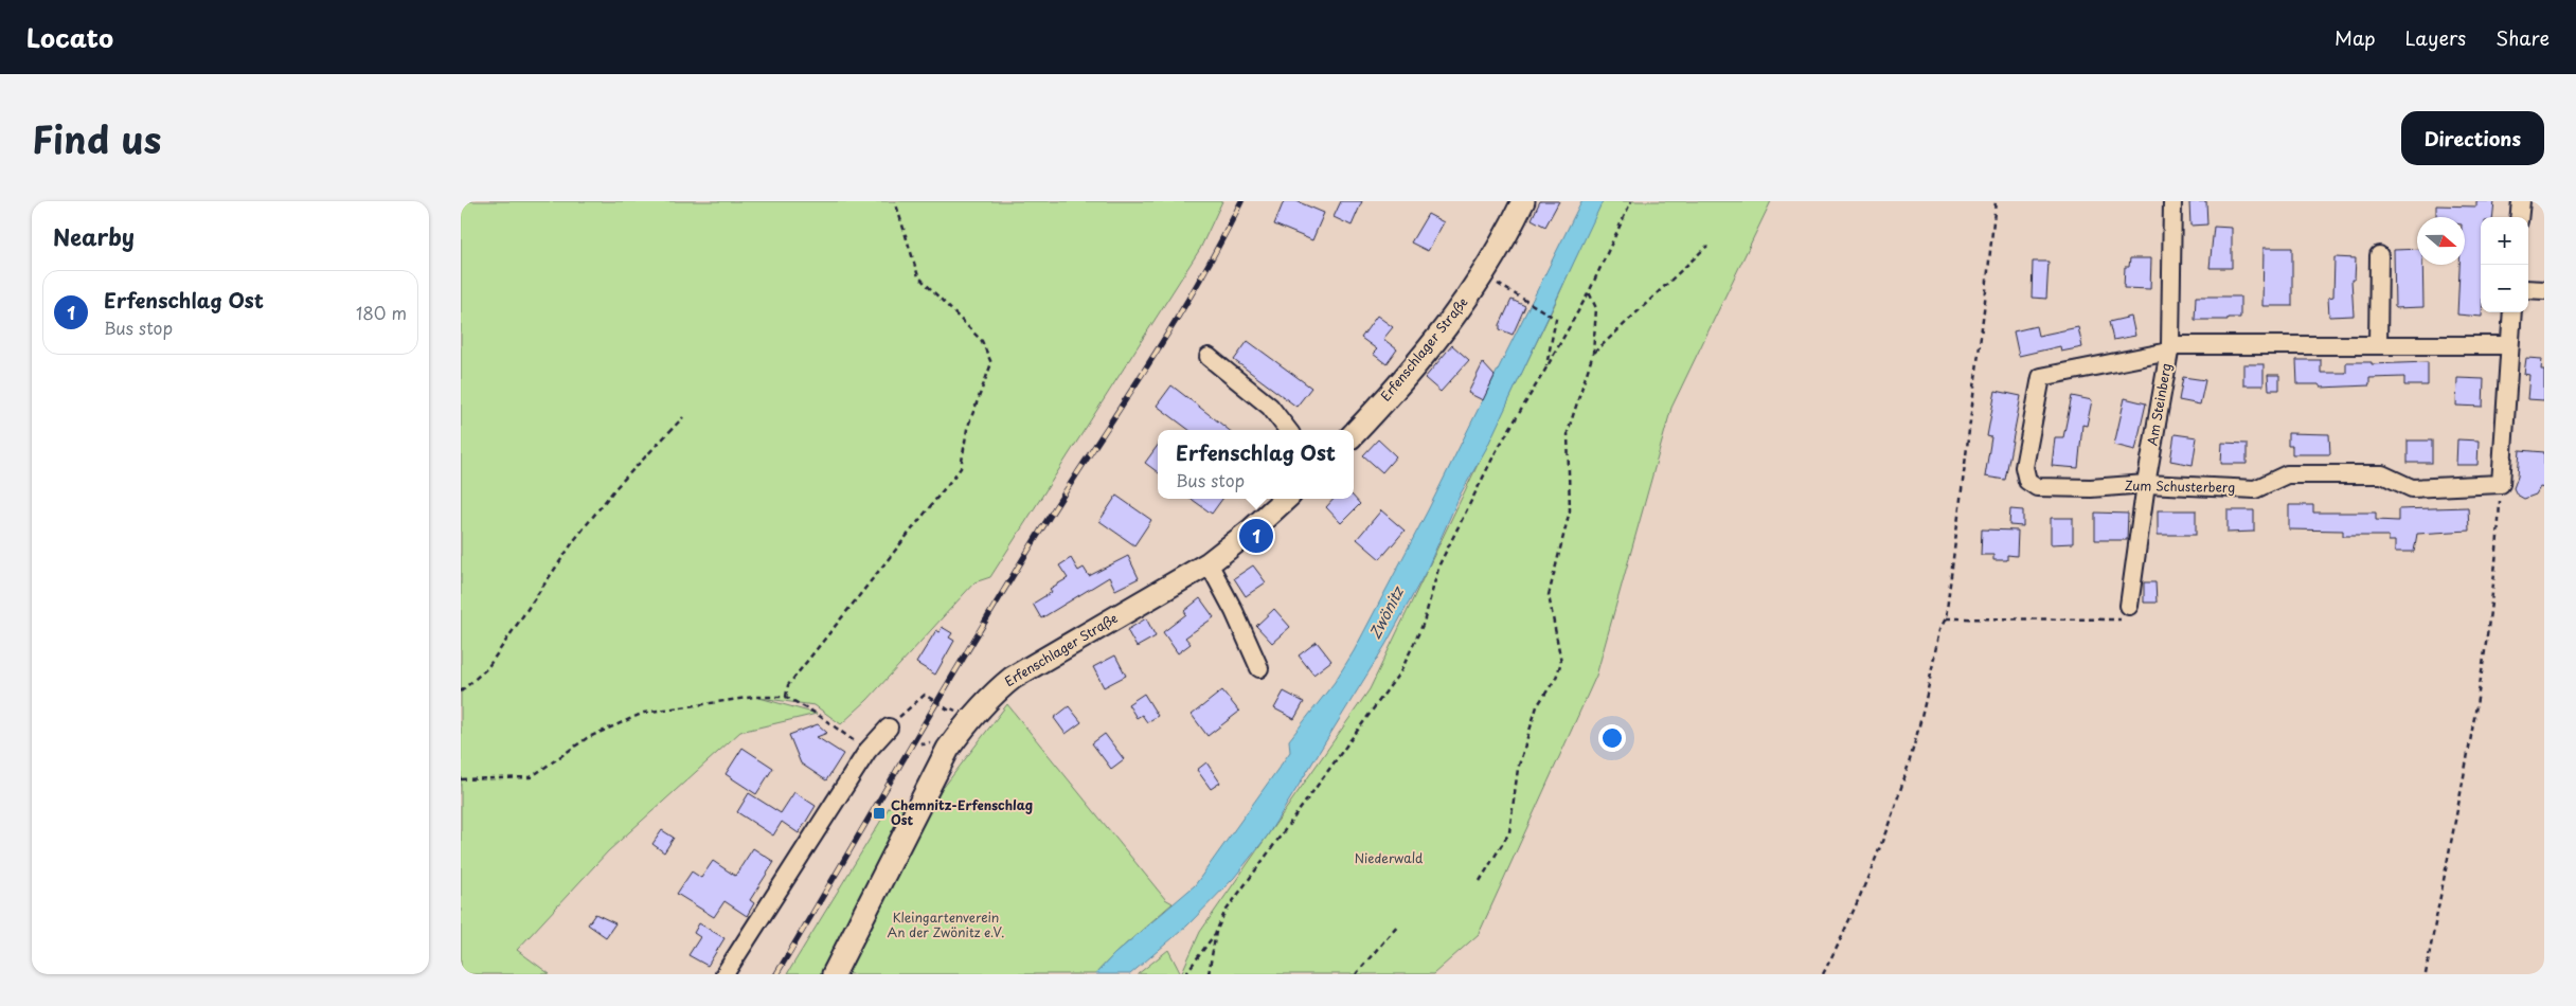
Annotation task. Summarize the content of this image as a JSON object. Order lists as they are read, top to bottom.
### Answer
{
  "streets": {
    "main road": ["Erfenschlager Straße"],
    "street": ["Am Steinberg", "Zum Schusterberg"]
  },
  "crossings": [
    ["Am Steinberg", "Zum Schusterberg"]
  ],
  "water": ["Zwönitz"],
  "parks": ["Niederwald", "Kleingartenverein An der Zwönitz e.V."],
  "places": {
    "transit": ["Chemnitz-Erfenschlag Ost"]
  },
  "north": "right",
  "page": {
    "header": "Locato",
    "nav": ["Map", "Layers", "Share"],
    "title": "Find us",
    "buttons": "Directions",
    "heading": "Nearby",
    "map_buttons": ["+", "−"],
    "list": [
      {
        "mark": "1",
        "name": "Erfenschlag Ost",
        "note": "Bus stop",
        "value": "180 m"
      }
    ],
    "popup": ["Erfenschlag Ost", "Bus stop"],
    "pins": "1"
  }
}
